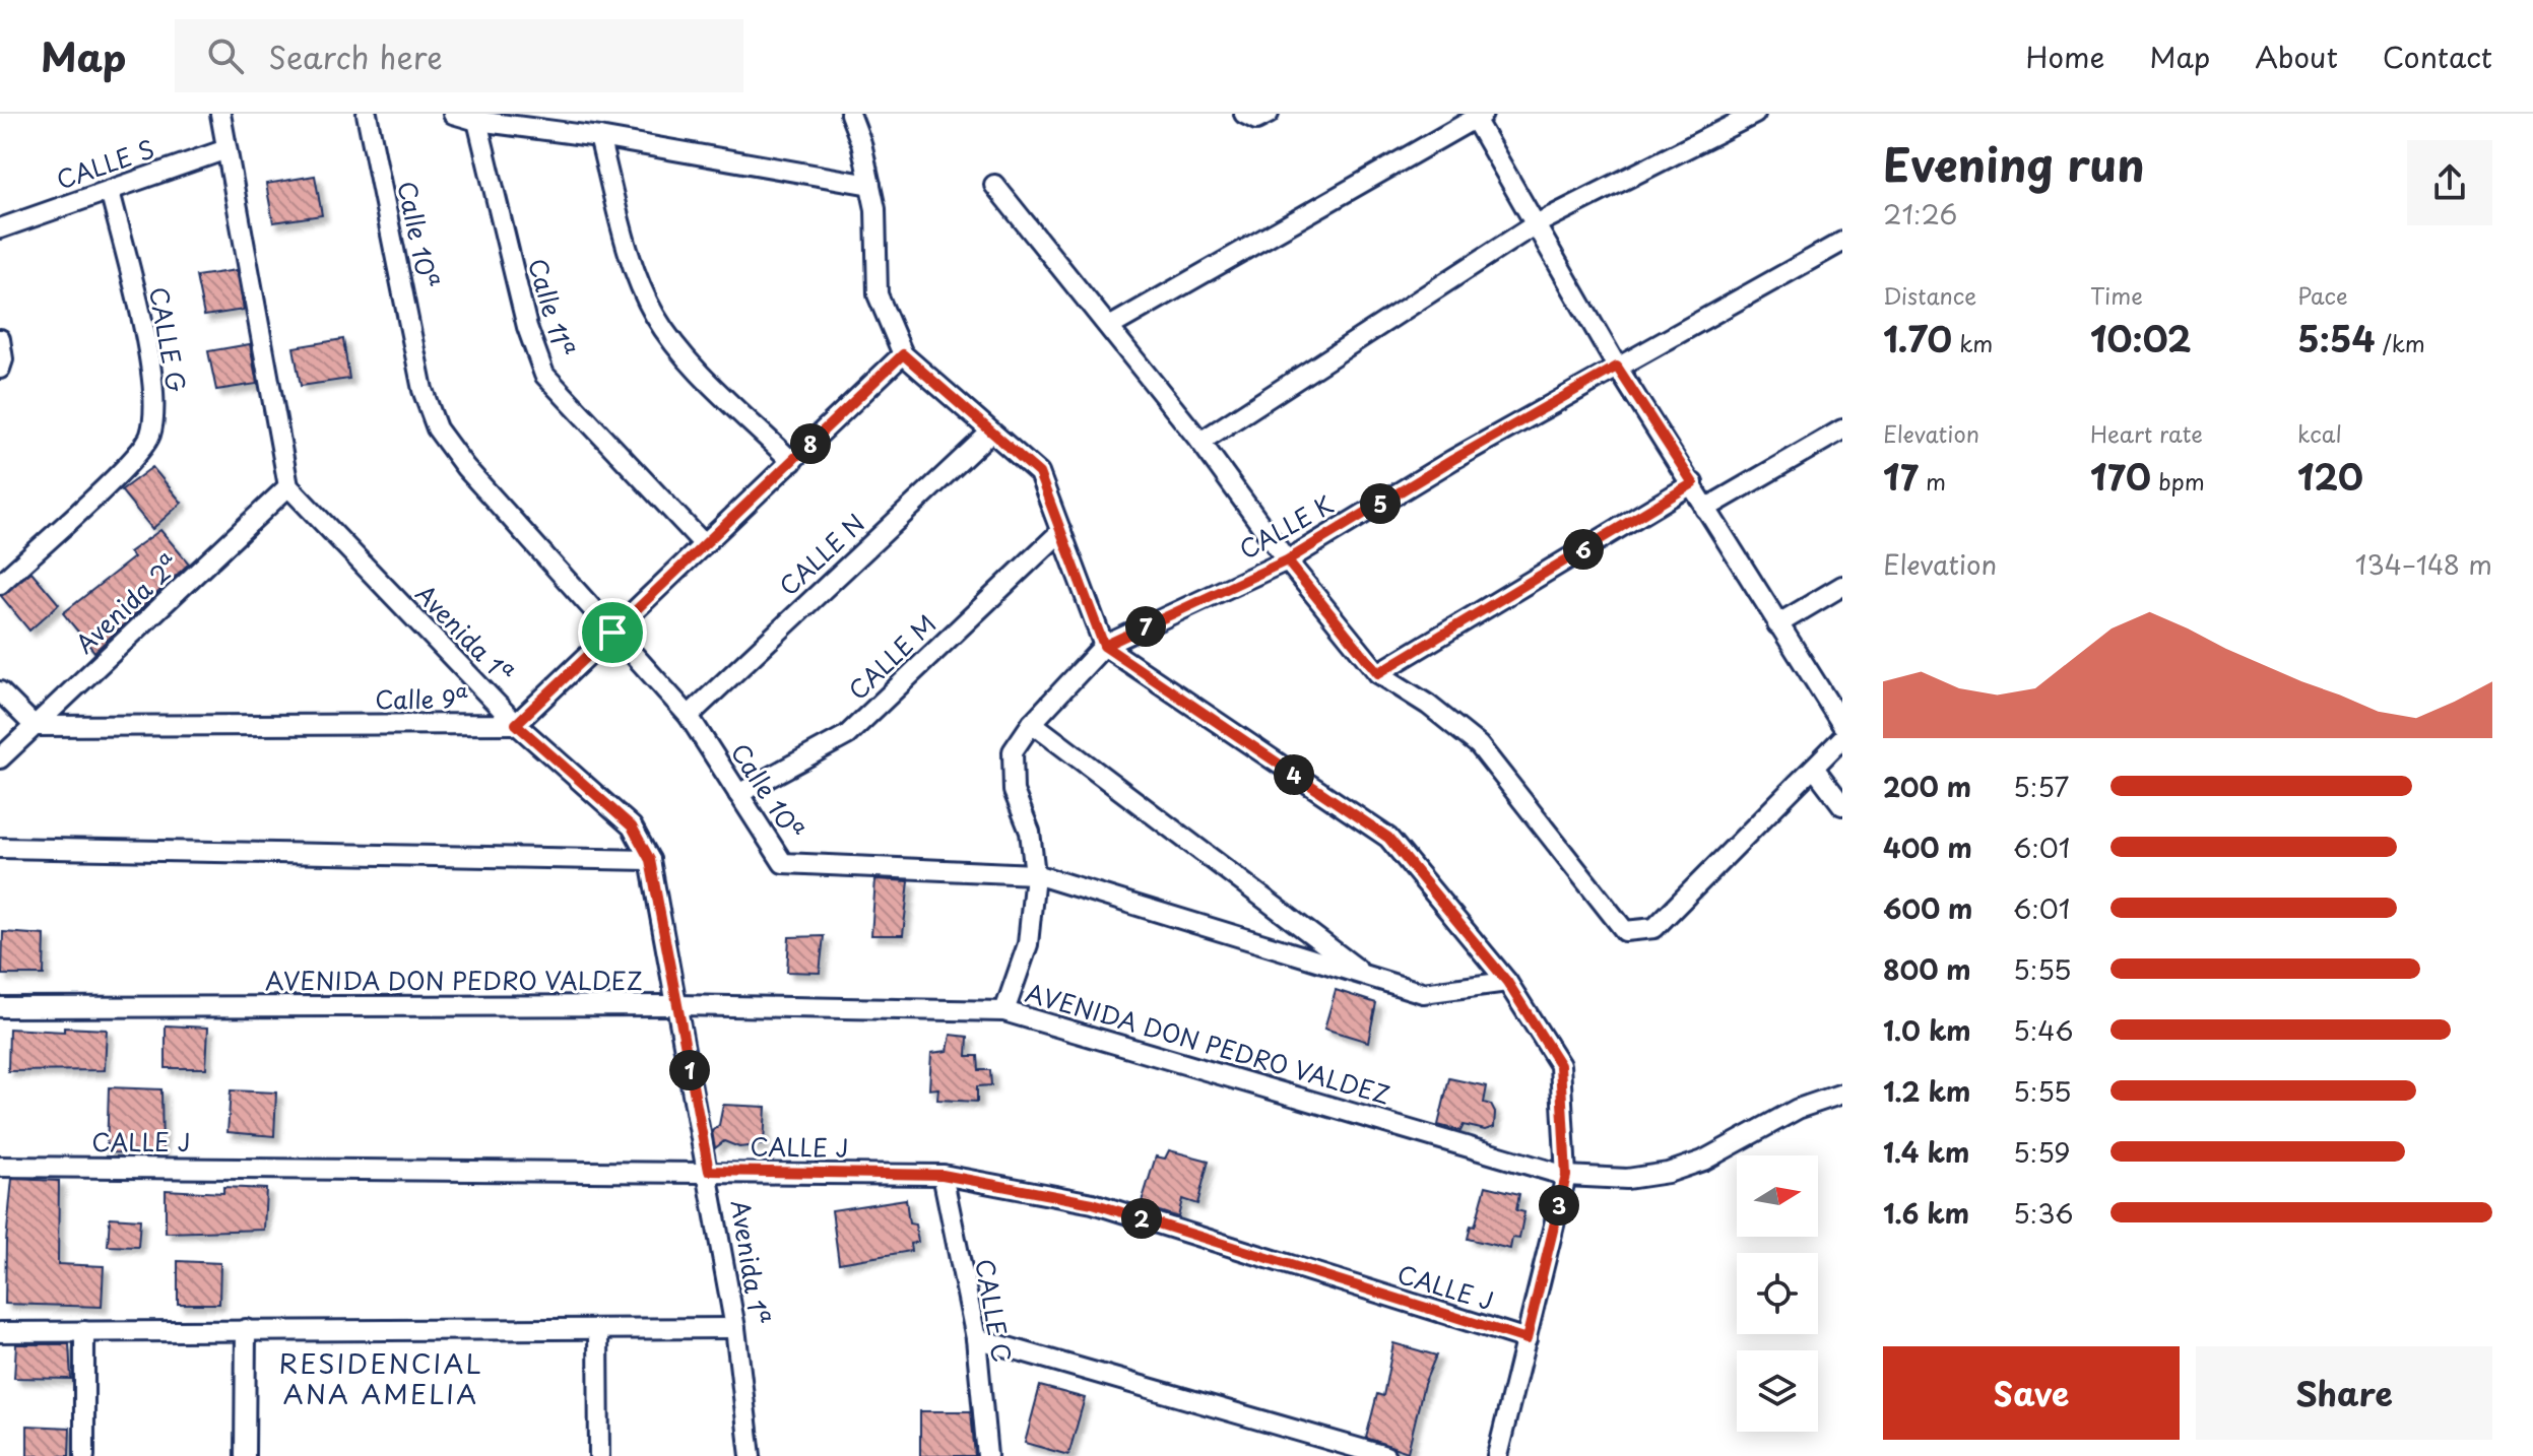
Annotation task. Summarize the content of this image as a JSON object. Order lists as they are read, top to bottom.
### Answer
{
  "streets": {
    "street": [
      "CALLE S",
      "Calle 10ª",
      "Calle 11ª",
      "CALLE G",
      "CALLE K",
      "CALLE N",
      "Avenida 2ª",
      "Avenida 1ª",
      "CALLE M",
      "Calle 9ª",
      "AVENIDA DON PEDRO VALDEZ",
      "CALLE J",
      "CALLE C"
    ]
  },
  "crossings": [
    ["CALLE S", "CALLE G"],
    ["Calle 10ª", "CALLE K"],
    ["Calle 10ª", "CALLE N"],
    ["Calle 10ª", "CALLE M"],
    ["CALLE K", "AVENIDA DON PEDRO VALDEZ"],
    ["Avenida 2ª", "Avenida 1ª"],
    ["Avenida 2ª", "Calle 9ª"],
    ["Avenida 1ª", "Calle 9ª"],
    ["Avenida 1ª", "AVENIDA DON PEDRO VALDEZ"],
    ["Avenida 1ª", "CALLE J"],
    ["CALLE J", "CALLE C"]
  ],
  "districts": ["RESIDENCIAL ANA AMELIA"],
  "north": "right",
  "page": {
    "header": "Map",
    "search": "Search here",
    "nav": [
      "Home",
      "Map",
      "About",
      "Contact"
    ],
    "heading": ["Evening run", "21:26"],
    "stats": [
      ["Distance", "1.70 km"],
      ["Time", "10:02"],
      ["Pace", "5:54 /km"],
      ["Elevation", "17 m"],
      ["Heart rate", "170 bpm"],
      ["kcal", "120"]
    ],
    "pins": [
      "8",
      "5",
      "6",
      "7",
      "4",
      "1",
      "3",
      "2"
    ],
    "chart": ["Elevation", "134–148 m"],
    "list": [
      {
        "name": "200 m",
        "note": "5:57"
      },
      {
        "name": "400 m",
        "note": "6:01"
      },
      {
        "name": "600 m",
        "note": "6:01"
      },
      {
        "name": "800 m",
        "note": "5:55"
      },
      {
        "name": "1.0 km",
        "note": "5:46"
      },
      {
        "name": "1.2 km",
        "note": "5:55"
      },
      {
        "name": "1.4 km",
        "note": "5:59"
      },
      {
        "name": "1.6 km",
        "note": "5:36"
      }
    ],
    "buttons": ["Save", "Share"]
  }
}
